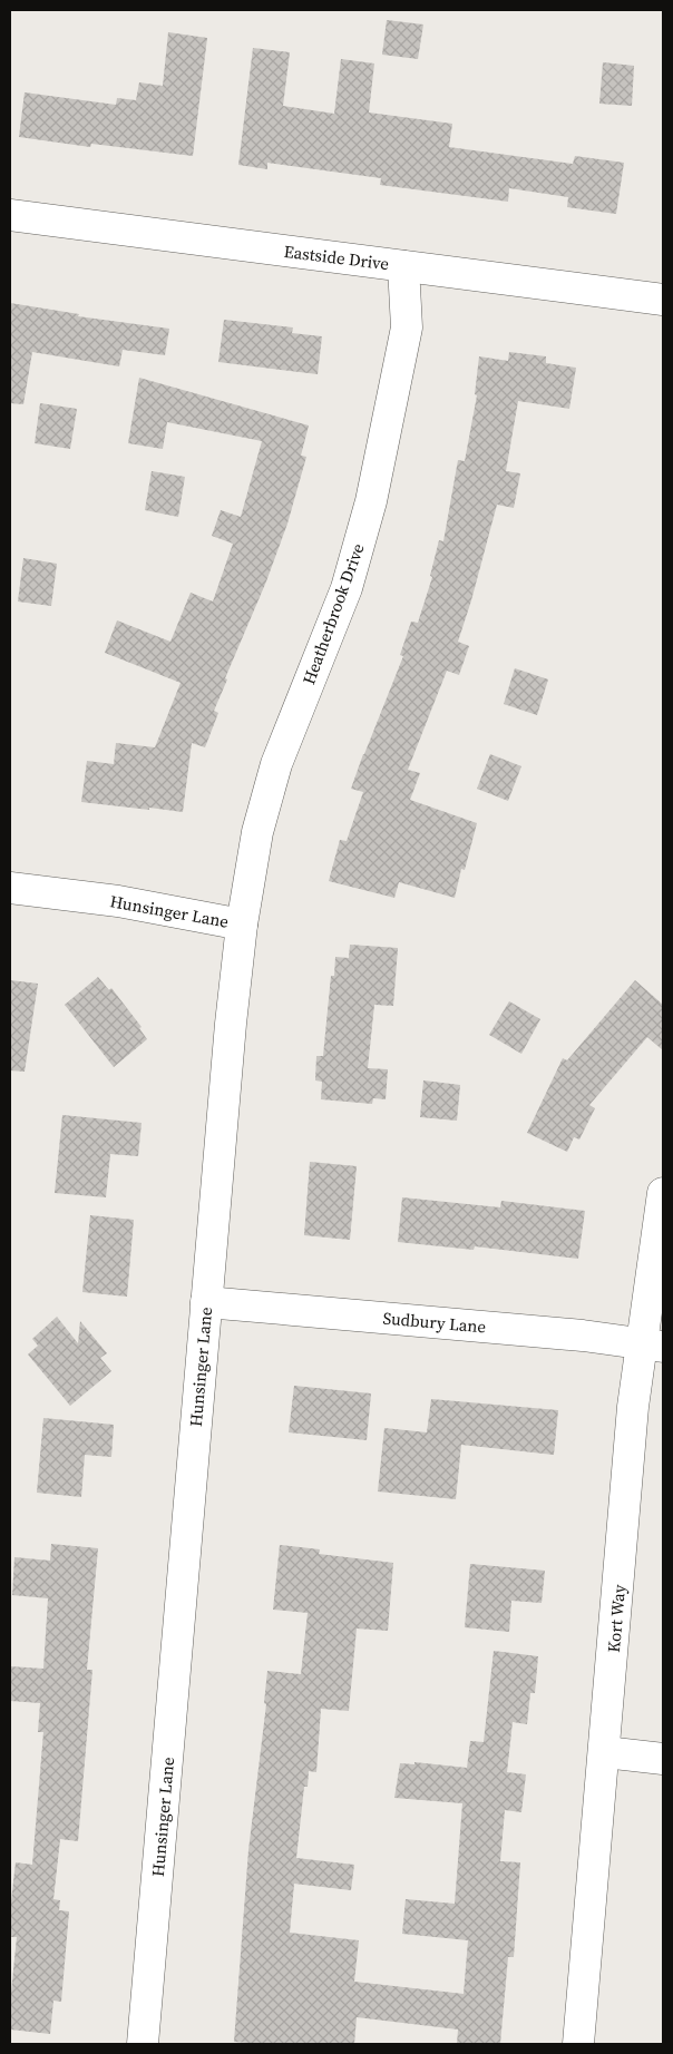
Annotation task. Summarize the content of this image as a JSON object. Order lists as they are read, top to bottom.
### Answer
{
  "streets": {
    "street": [
      "Eastside Drive",
      "Heatherbrook Drive",
      "Hunsinger Lane",
      "Sudbury Lane",
      "Kort Way"
    ]
  },
  "crossings": [
    ["Eastside Drive", "Heatherbrook Drive"],
    ["Heatherbrook Drive", "Hunsinger Lane"],
    ["Hunsinger Lane", "Sudbury Lane"],
    ["Sudbury Lane", "Kort Way"]
  ]
}
